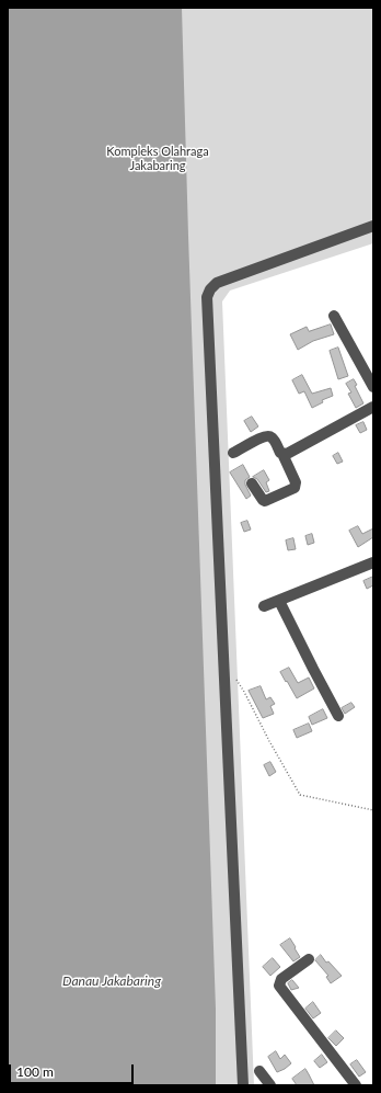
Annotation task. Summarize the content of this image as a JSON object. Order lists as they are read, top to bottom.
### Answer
{
  "water": ["Danau Jakabaring"],
  "parks": ["Kompleks Olahraga Jakabaring"],
  "scale_bar": "100 m"
}
